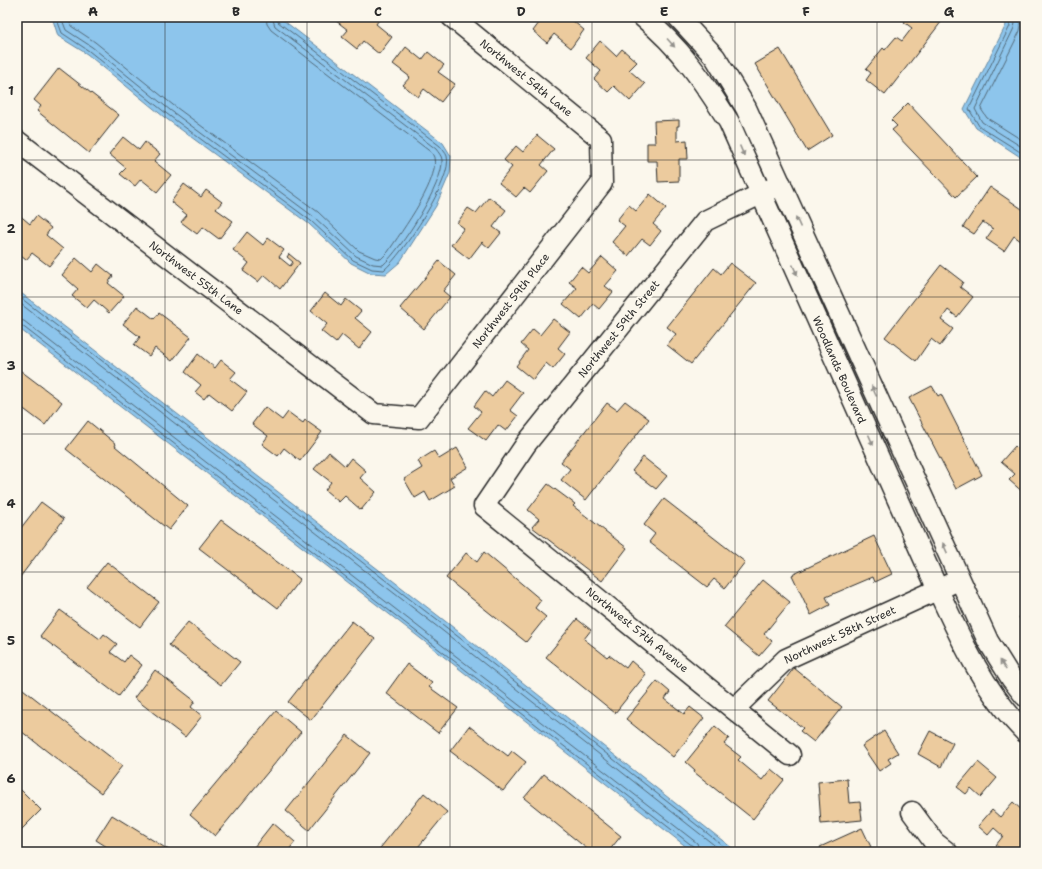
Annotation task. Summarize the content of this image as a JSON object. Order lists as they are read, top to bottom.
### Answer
{
  "streets": {
    "street": [
      "Northwest 54th Lane",
      "Northwest 55th Lane",
      "Northwest 59th Place",
      "Northwest 59th Street",
      "Woodlands Boulevard",
      "Northwest 57th Avenue",
      "Northwest 58th Street"
    ]
  },
  "crossings": [
    ["Northwest 54th Lane", "Northwest 59th Place"],
    ["Northwest 55th Lane", "Northwest 59th Place"],
    ["Northwest 59th Street", "Woodlands Boulevard"],
    ["Northwest 59th Street", "Northwest 57th Avenue"],
    ["Woodlands Boulevard", "Northwest 58th Street"],
    ["Northwest 57th Avenue", "Northwest 58th Street"]
  ],
  "grid": {
    "columns": [
      "A",
      "B",
      "C",
      "D",
      "E",
      "F",
      "G"
    ],
    "rows": [
      "1",
      "2",
      "3",
      "4",
      "5",
      "6"
    ]
  }
}
